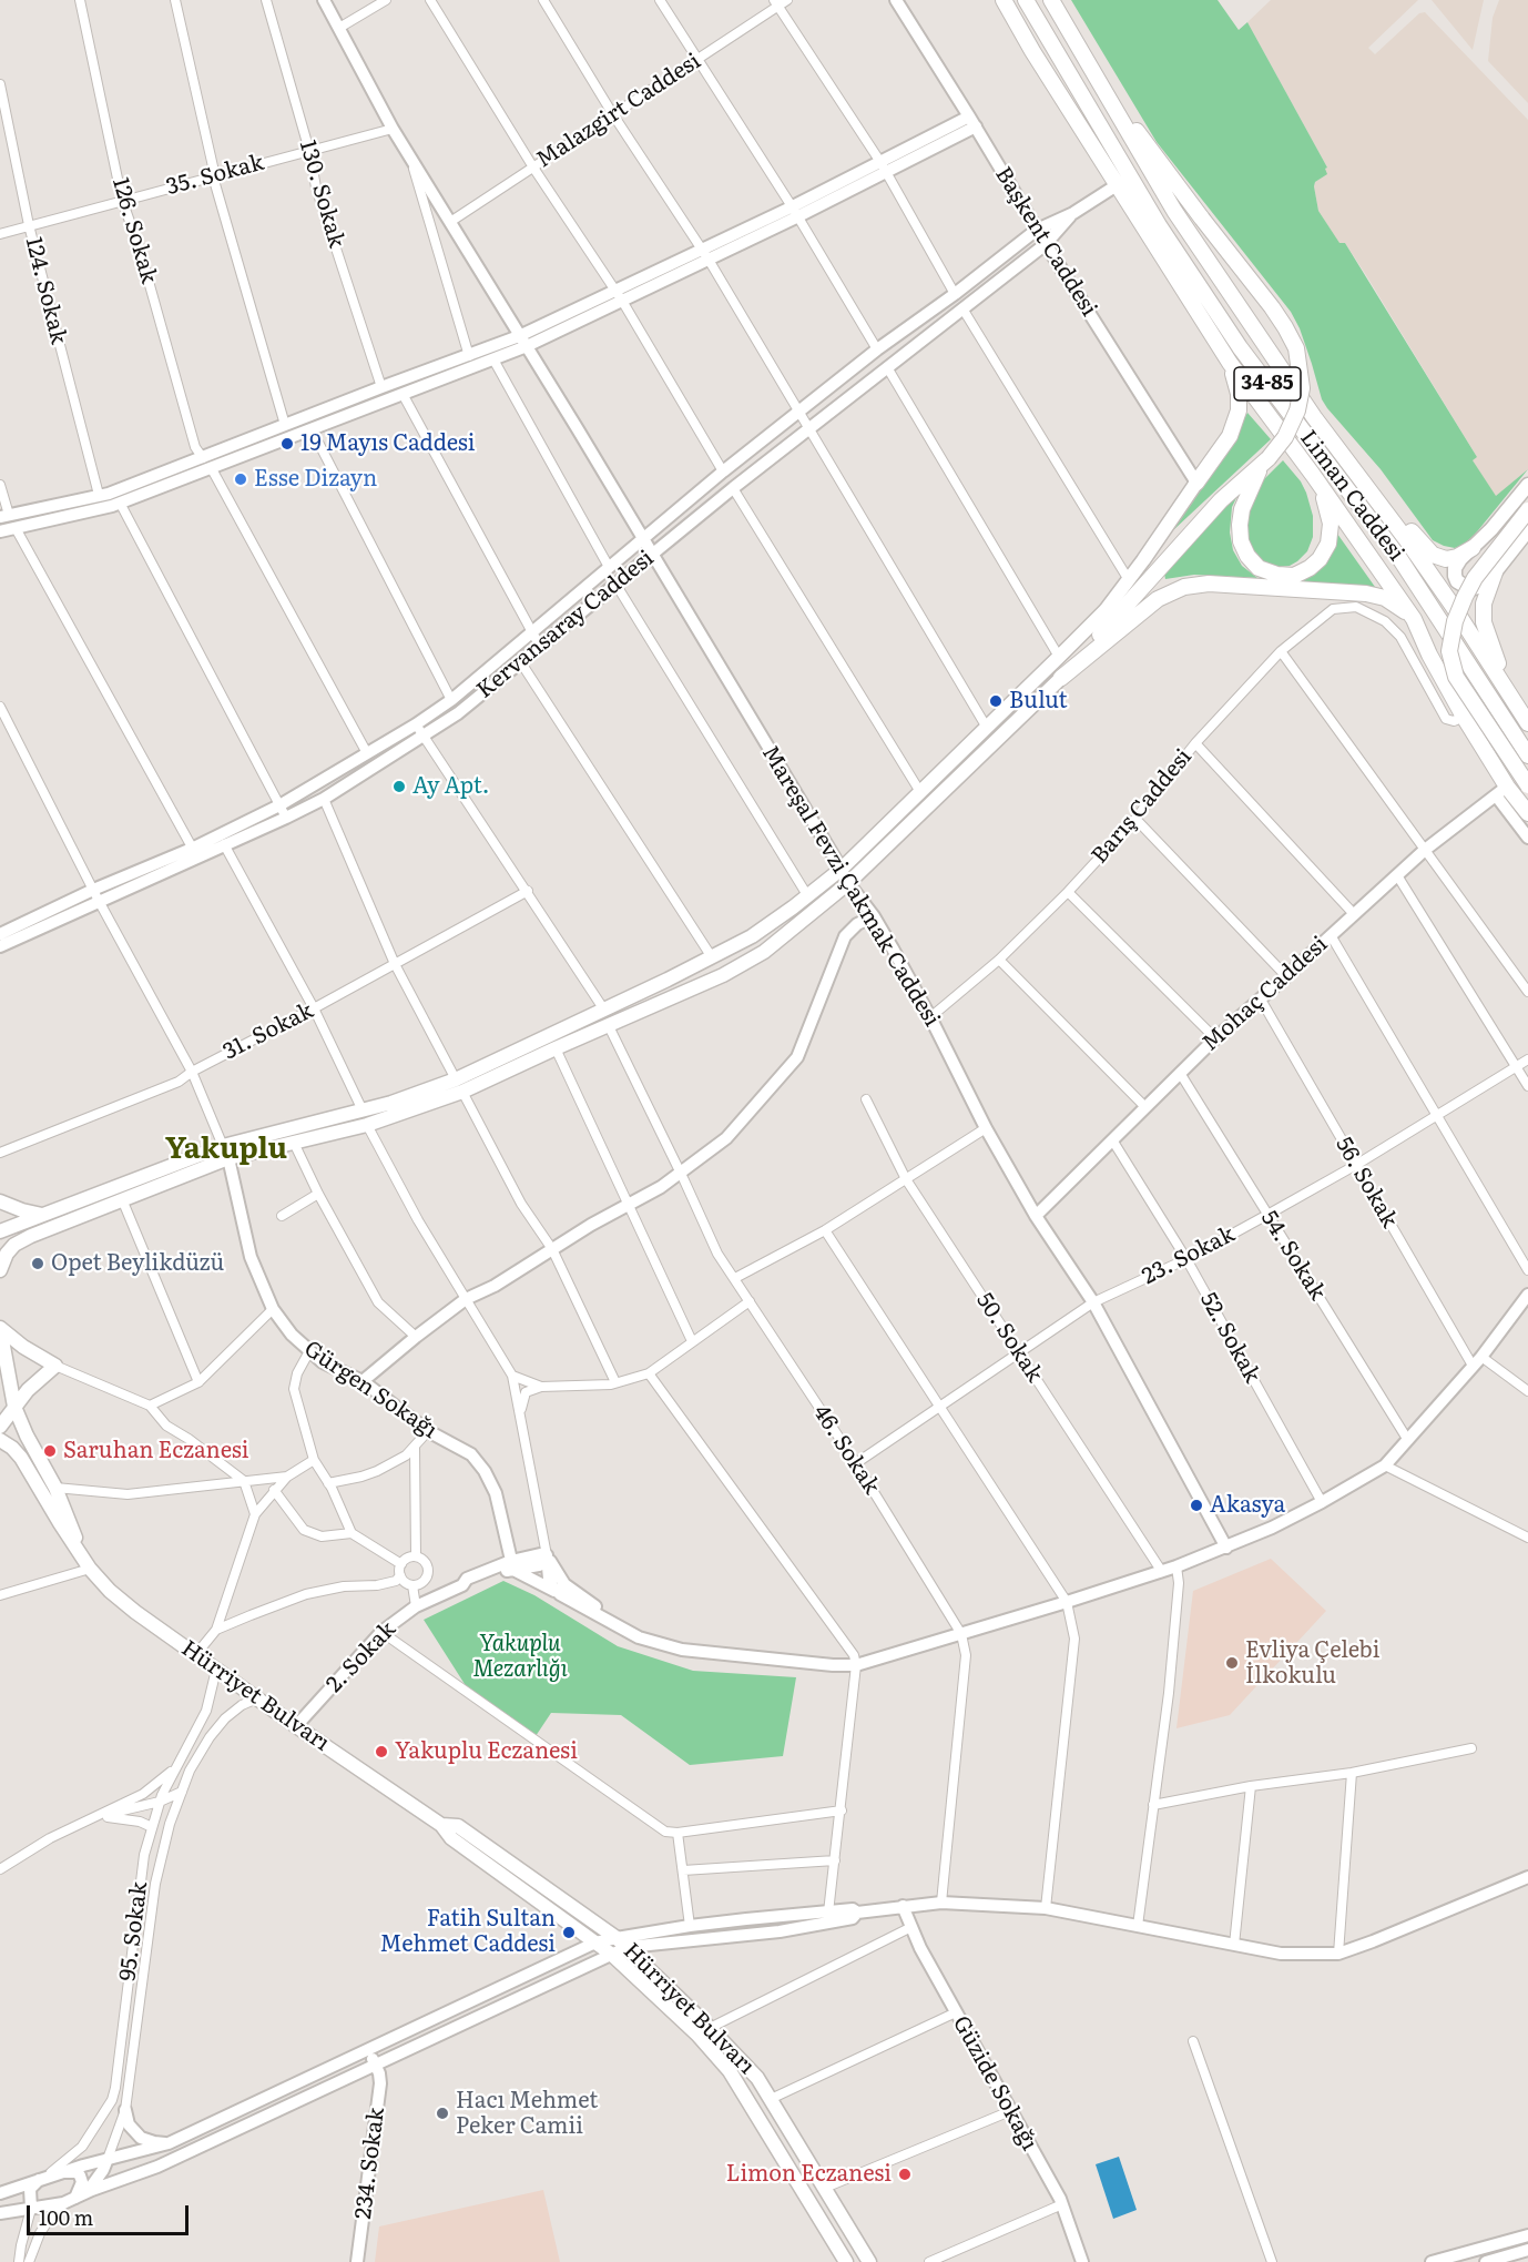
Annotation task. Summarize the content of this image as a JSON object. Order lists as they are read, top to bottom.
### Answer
{
  "streets": {
    "highway": ["34-85", "Liman Caddesi"],
    "main road": ["Hürriyet Bulvarı"],
    "street": [
      "Malazgirt Caddesi",
      "35. Sokak",
      "130. Sokak",
      "126. Sokak",
      "Başkent Caddesi",
      "124. Sokak",
      "Kervansaray Caddesi",
      "Barış Caddesi",
      "Mareşal Fevzi Çakmak Caddesi",
      "Mohaç Caddesi",
      "31. Sokak",
      "56. Sokak",
      "23. Sokak",
      "54. Sokak",
      "50. Sokak",
      "52. Sokak",
      "Gürgen Sokağı",
      "46. Sokak",
      "2. Sokak",
      "95. Sokak",
      "Güzide Sokağı",
      "234. Sokak"
    ]
  },
  "crossings": [
    ["Malazgirt Caddesi", "Mareşal Fevzi Çakmak Caddesi"],
    ["35. Sokak", "130. Sokak"],
    ["35. Sokak", "126. Sokak"],
    ["35. Sokak", "124. Sokak"],
    ["35. Sokak", "Mareşal Fevzi Çakmak Caddesi"],
    ["126. Sokak", "Kervansaray Caddesi"],
    ["Başkent Caddesi", "Kervansaray Caddesi"],
    ["Kervansaray Caddesi", "Mareşal Fevzi Çakmak Caddesi"],
    ["Barış Caddesi", "Mareşal Fevzi Çakmak Caddesi"],
    ["Mareşal Fevzi Çakmak Caddesi", "Mohaç Caddesi"],
    ["Mareşal Fevzi Çakmak Caddesi", "23. Sokak"],
    ["Mohaç Caddesi", "56. Sokak"],
    ["Mohaç Caddesi", "54. Sokak"],
    ["Mohaç Caddesi", "52. Sokak"],
    ["56. Sokak", "23. Sokak"],
    ["23. Sokak", "54. Sokak"],
    ["23. Sokak", "50. Sokak"],
    ["23. Sokak", "52. Sokak"],
    ["23. Sokak", "46. Sokak"],
    ["2. Sokak", "Hürriyet Bulvarı"],
    ["Hürriyet Bulvarı", "95. Sokak"]
  ],
  "districts": ["Yakuplu"],
  "parks": ["Yakuplu Mezarlığı"],
  "places": [
    "19 Mayıs Caddesi",
    "Esse Dizayn",
    "Bulut",
    "Ay Apt.",
    "Opet Beylikdüzü",
    "Saruhan Eczanesi",
    "Akasya",
    "Evliya Çelebi İlkokulu",
    "Yakuplu Eczanesi",
    "Fatih Sultan Mehmet Caddesi",
    "Hacı Mehmet Peker Camii",
    "Limon Eczanesi"
  ],
  "scale_bar": "100 m"
}
